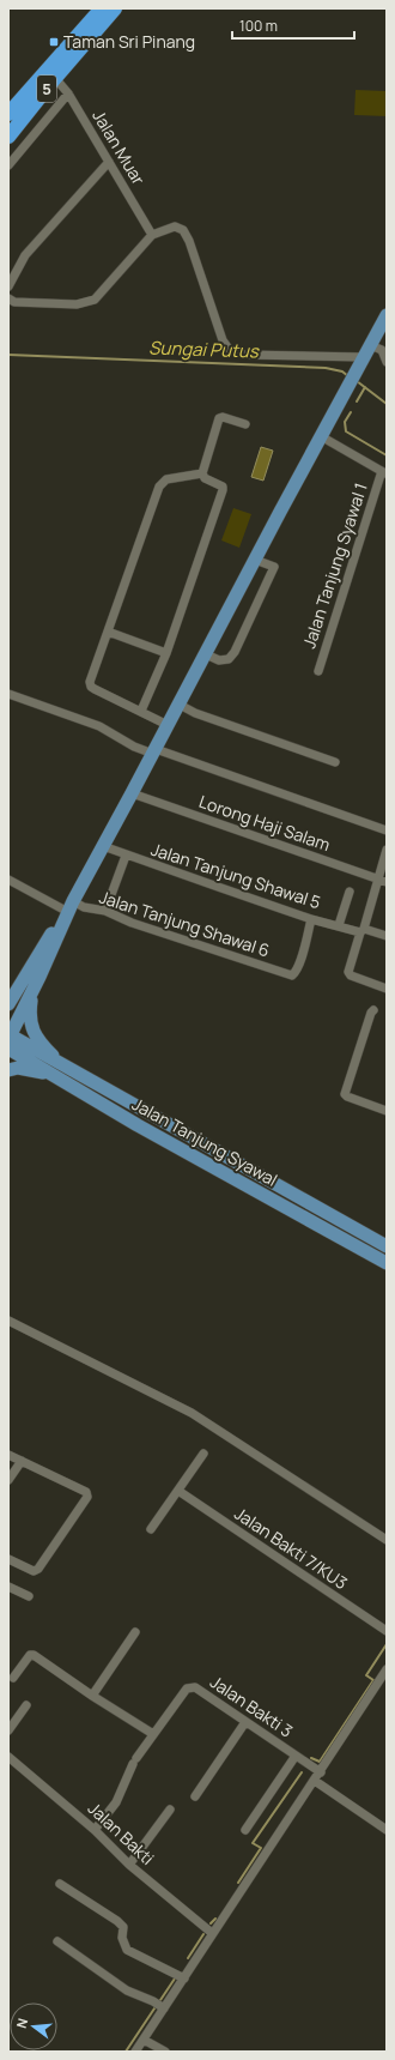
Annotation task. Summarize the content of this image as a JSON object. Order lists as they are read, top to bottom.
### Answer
{
  "streets": {
    "highway": ["5"],
    "main road": ["Jalan Tanjung Syawal"],
    "street": [
      "Jalan Muar",
      "Jalan Tanjung Syawal 1",
      "Lorong Haji Salam",
      "Jalan Tanjung Shawal 5",
      "Jalan Tanjung Shawal 6",
      "Jalan Bakti 7/KU3",
      "Jalan Bakti 3",
      "Jalan Bakti"
    ]
  },
  "crossings": [
    ["5", "Jalan Muar"],
    ["Jalan Tanjung Shawal 5", "Jalan Tanjung Shawal 6"],
    ["Jalan Bakti 3", "Jalan Bakti"]
  ],
  "water": ["Sungai Putus"],
  "places": {
    "transit": ["Taman Sri Pinang"]
  },
  "scale_bar": "100 m",
  "north": "left"
}
